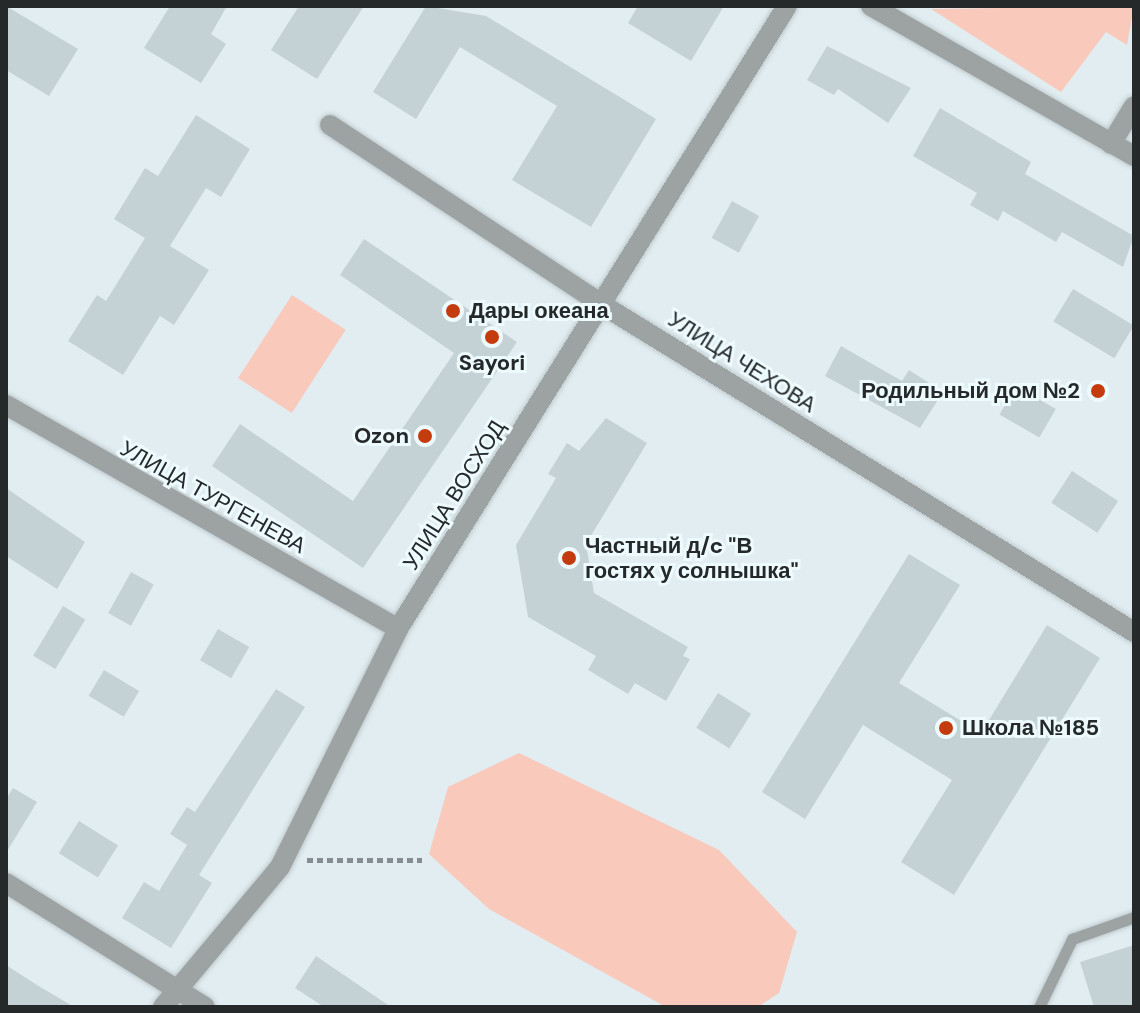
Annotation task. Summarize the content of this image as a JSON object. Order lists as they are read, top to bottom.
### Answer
{
  "streets": {
    "street": ["УЛИЦА ЧЕХОВА", "УЛИЦА ВОСХОД", "УЛИЦА ТУРГЕНЕВА"]
  },
  "crossings": [
    ["УЛИЦА ЧЕХОВА", "УЛИЦА ВОСХОД"],
    ["УЛИЦА ВОСХОД", "УЛИЦА ТУРГЕНЕВА"]
  ],
  "places": [
    "Дары океана",
    "Sayori",
    "Родильный дом №2",
    "Ozon",
    "Частный д/c \"В гостях у солнышка\"",
    "Школа №185"
  ]
}
